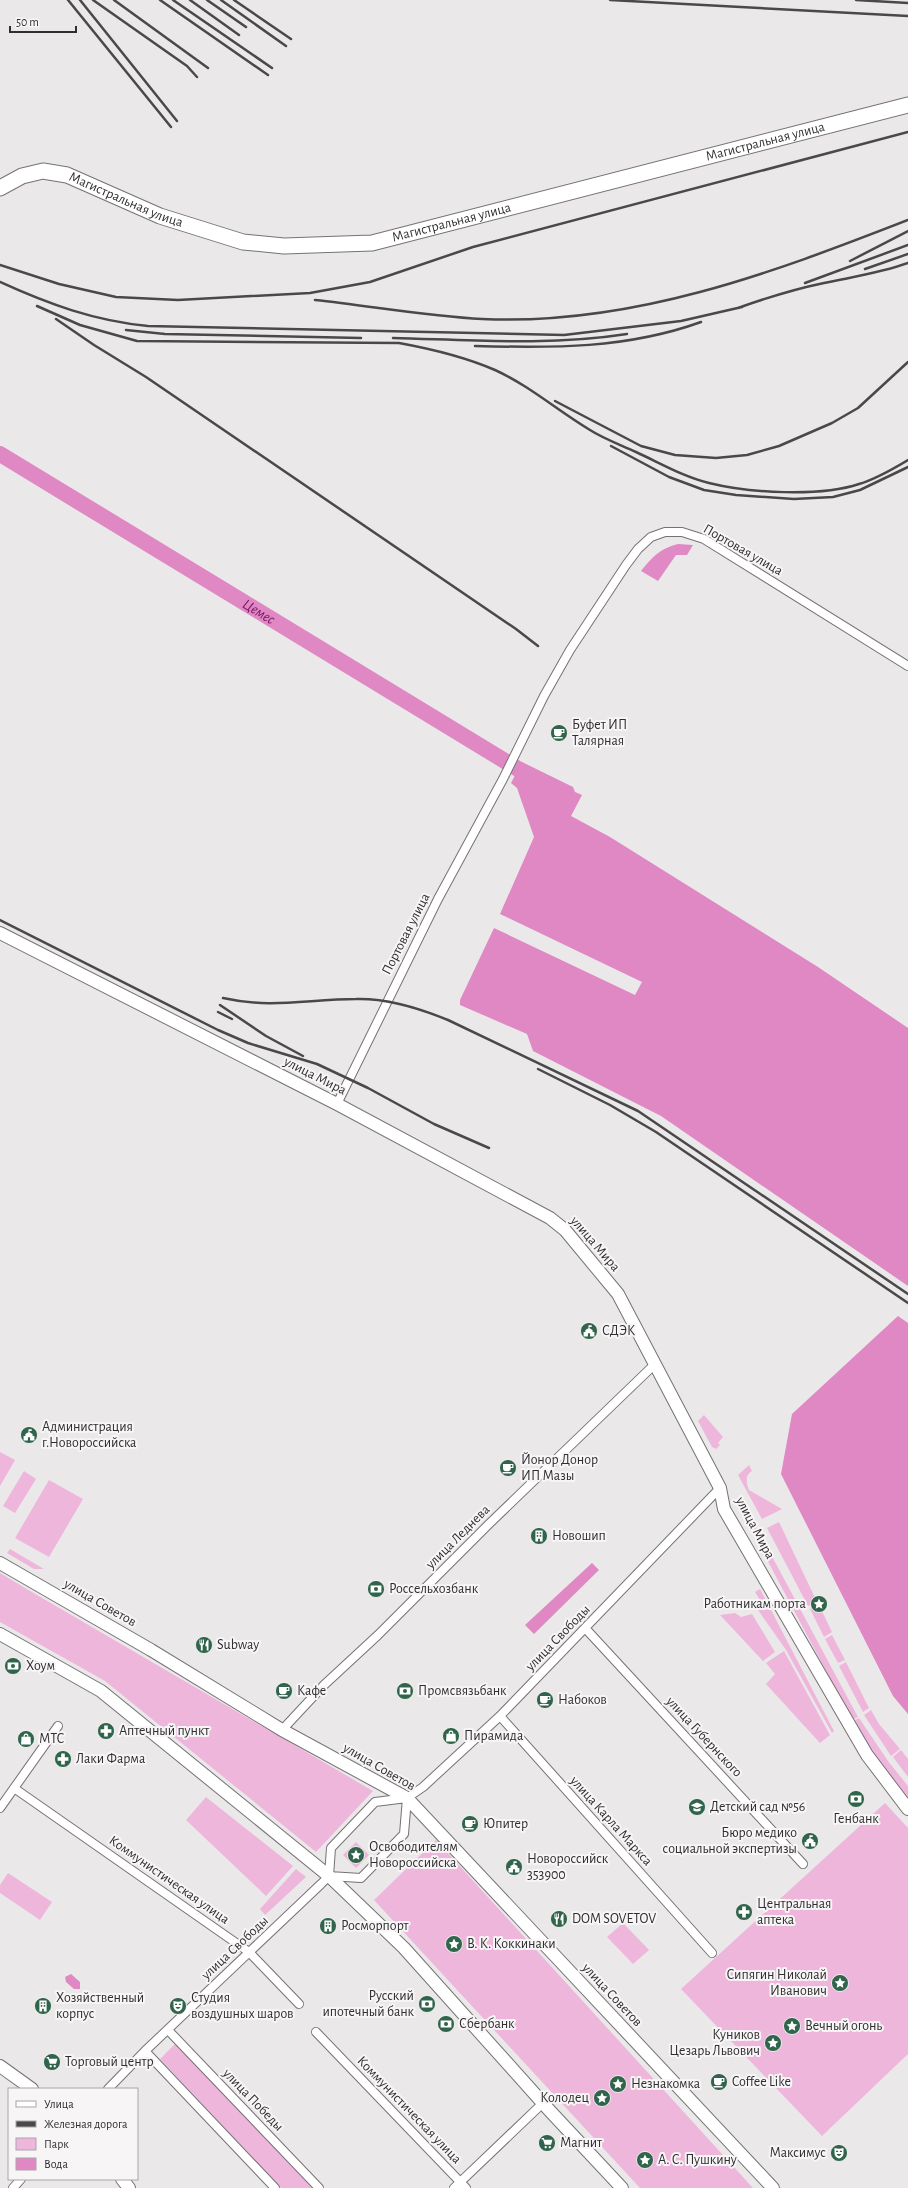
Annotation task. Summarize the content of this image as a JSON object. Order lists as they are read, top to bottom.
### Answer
{
  "streets": {
    "highway": ["Магистральная улица"],
    "street": [
      "Портовая улица",
      "улица Мира",
      "улица Леднева",
      "улица Советов",
      "улица Свободы",
      "улица Губернского",
      "улица Карла Маркса",
      "Коммунистическая улица",
      "улица Победы"
    ]
  },
  "crossings": [
    ["Портовая улица", "улица Мира"],
    ["улица Мира", "улица Леднева"],
    ["улица Мира", "улица Свободы"],
    ["улица Леднева", "улица Советов"],
    ["улица Советов", "улица Свободы"],
    ["улица Свободы", "улица Губернского"],
    ["улица Свободы", "улица Карла Маркса"],
    ["улица Свободы", "Коммунистическая улица"],
    ["улица Свободы", "улица Победы"]
  ],
  "water": ["Цемес"],
  "places": {
    "cafe": [
      "Буфет ИП Талярная",
      "Йонор Донор ИП Мазы",
      "Кафе",
      "Набоков",
      "Юпитер",
      "Coffee Like"
    ],
    "public building": [
      "СДЭК",
      "Администрация г.Новороссийска",
      "Бюро медико социальной экспертизы",
      "Новороссийск 353900"
    ],
    "building": ["Новошип", "Росморпорт", "Хозяйственный корпус"],
    "bank": [
      "Россельхозбанк",
      "Хоум",
      "Промсвязьбанк",
      "Генбанк",
      "Русский ипотечный банк",
      "Сбербанк"
    ],
    "place": [
      "Работникам порта",
      "Освободителям Новороссийска",
      "В. К. Коккинаки",
      "Сипягин Николай Иванович",
      "Вечный огонь",
      "Куников Цезарь Львович",
      "Незнакомка",
      "Колодец",
      "А. С. Пушкину"
    ],
    "restaurant": ["Subway", "DOM SOVETOV"],
    "pharmacy": ["Аптечный пункт", "Лаки Фарма", "Центральная аптека"],
    "shop": ["Пирамида", "МТС"],
    "school or university": ["Детский сад №56"],
    "theatre": ["Студия воздушных шаров", "Максимус"],
    "supermarket": ["Торговый центр", "Магнит"]
  },
  "legend": [
    "Улица",
    "Железная дорога",
    "Парк",
    "Вода"
  ],
  "scale_bar": "50 m"
}
